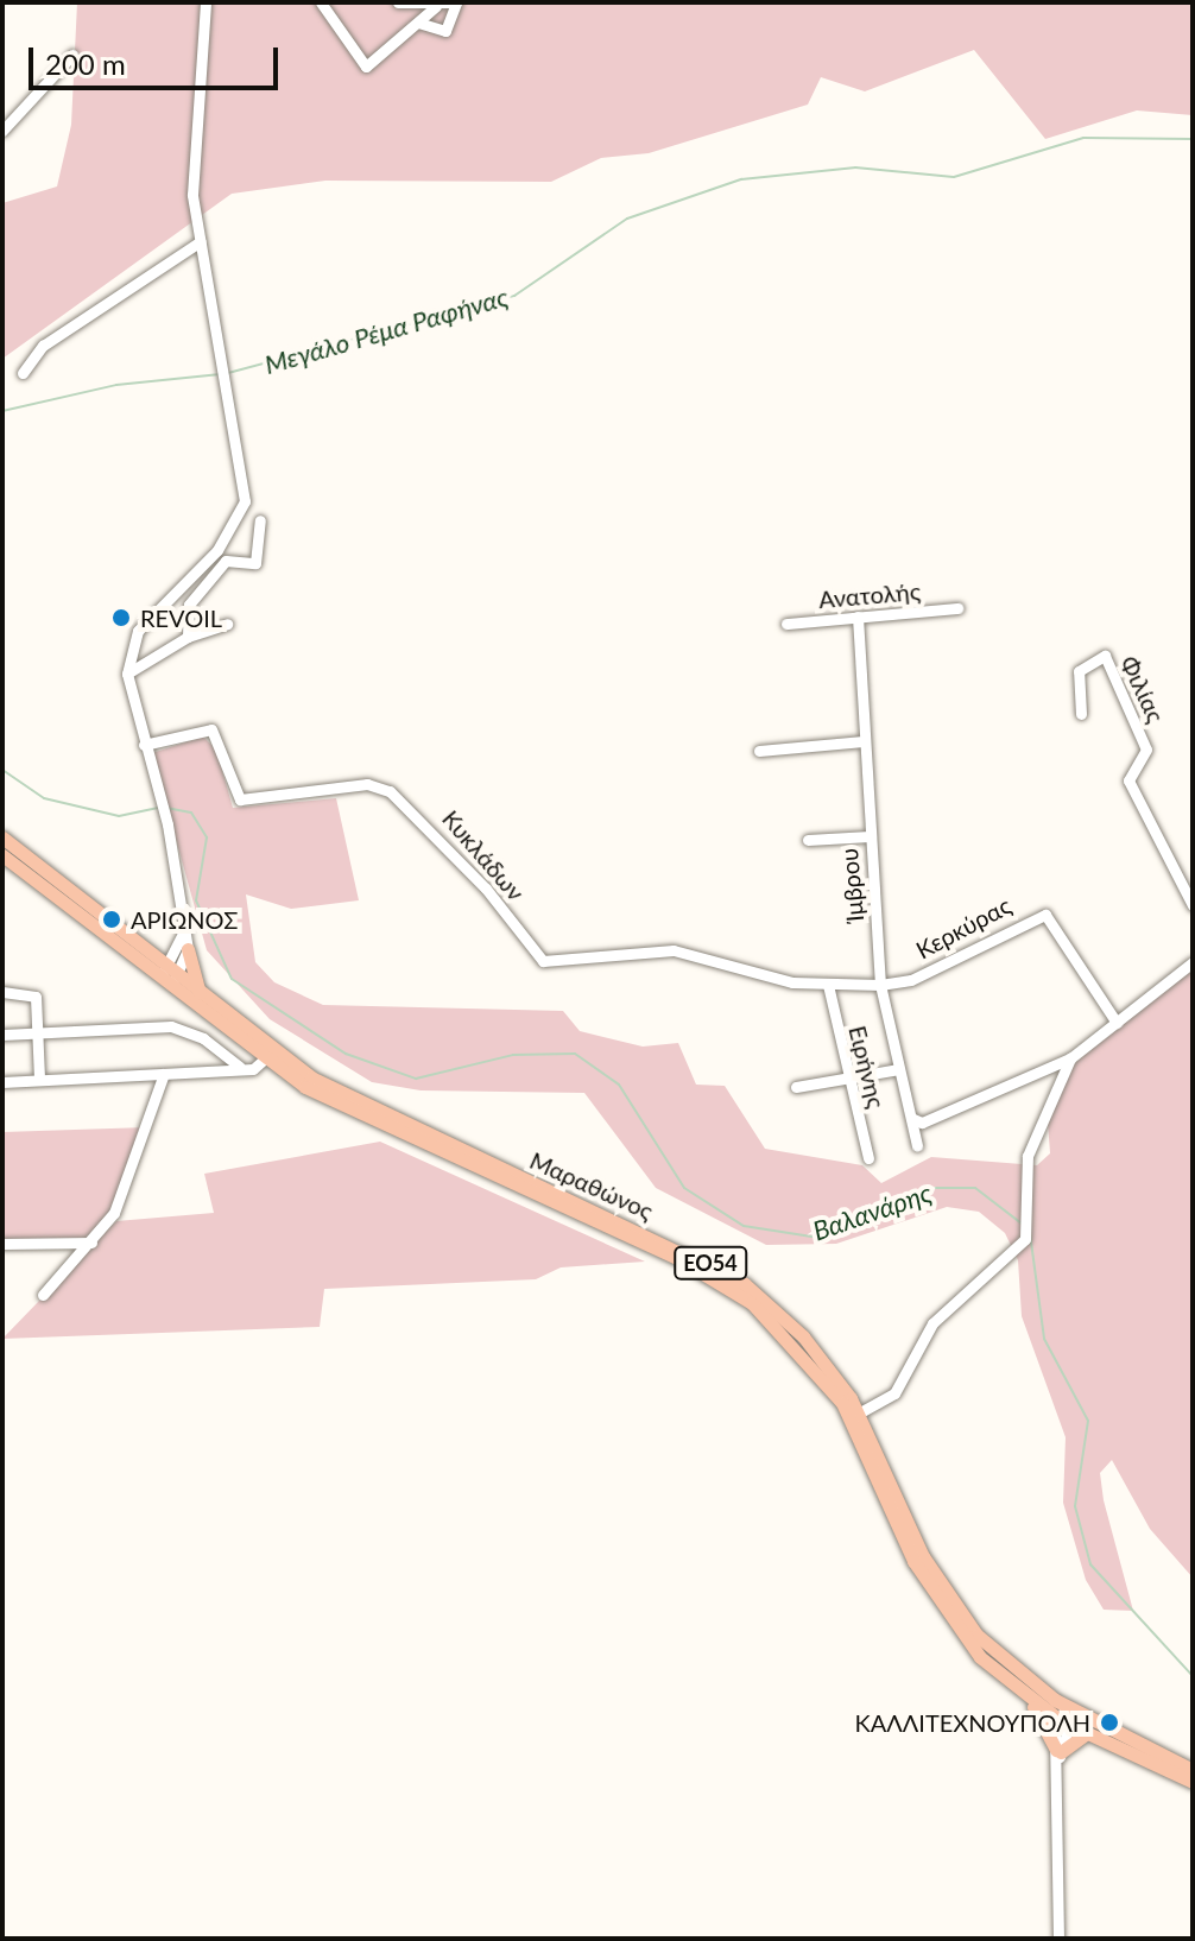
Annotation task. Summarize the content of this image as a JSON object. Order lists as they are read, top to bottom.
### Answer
{
  "streets": {
    "main road": ["Μαραθώνος", "ΕΟ54"],
    "street": [
      "Ανατολής",
      "Φιλίας",
      "Κυκλάδων",
      "Ίμβρου",
      "Κερκύρας",
      "Ειρήνης"
    ]
  },
  "crossings": [
    ["Ανατολής", "Ίμβρου"],
    ["Κυκλάδων", "Κερκύρας"],
    ["Κυκλάδων", "Ειρήνης"],
    ["Ίμβρου", "Κερκύρας"],
    ["Κερκύρας", "Ειρήνης"]
  ],
  "water": ["Μεγάλο Ρέμα Ραφήνας", "Βαλανάρης"],
  "places": ["REVOIL", "ΑΡΙΩΝΟΣ", "ΚΑΛΛΙΤΕΧΝΟΥΠΟΛΗ"],
  "scale_bar": "200 m"
}
